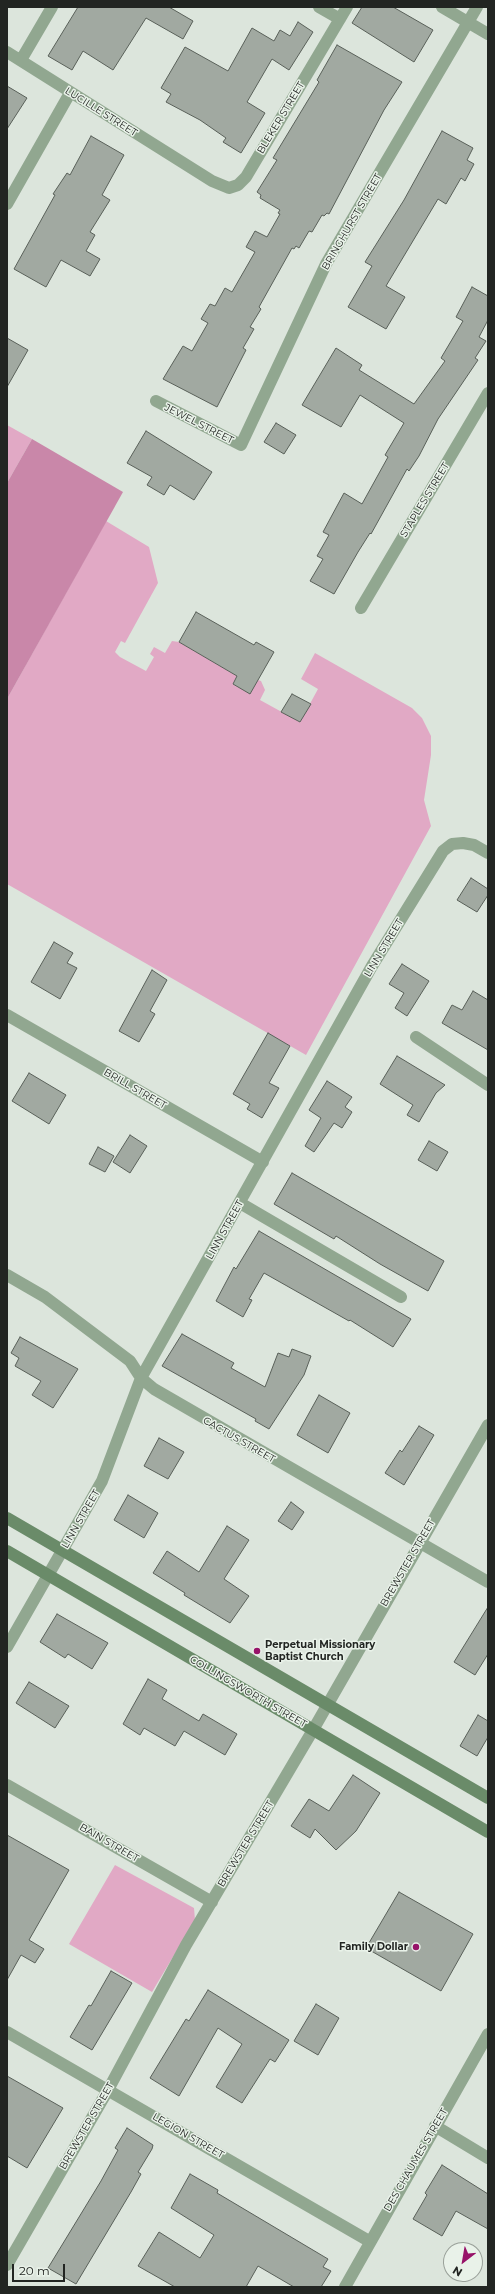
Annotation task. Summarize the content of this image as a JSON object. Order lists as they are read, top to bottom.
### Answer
{
  "streets": {
    "main road": ["COLLINGSWORTH STREET"],
    "street": [
      "LUCILLE STREET",
      "BLEKER STREET",
      "BRINGHURST STREET",
      "JEWEL STREET",
      "STAPLES STREET",
      "LINN STREET",
      "BRILL STREET",
      "CACTUS STREET",
      "BREWSTER STREET",
      "BAIN STREET",
      "LEGION STREET",
      "DES CHAUMES STREET"
    ]
  },
  "crossings": [
    ["LUCILLE STREET", "BLEKER STREET"],
    ["BRINGHURST STREET", "JEWEL STREET"],
    ["LINN STREET", "BRILL STREET"],
    ["LINN STREET", "CACTUS STREET"],
    ["LINN STREET", "COLLINGSWORTH STREET"],
    ["CACTUS STREET", "BREWSTER STREET"],
    ["BREWSTER STREET", "COLLINGSWORTH STREET"],
    ["BREWSTER STREET", "BAIN STREET"],
    ["BREWSTER STREET", "LEGION STREET"],
    ["LEGION STREET", "DES CHAUMES STREET"]
  ],
  "places": ["Perpetual Missionary Baptist Church", "Family Dollar"],
  "scale_bar": "20 m",
  "north": "bottom left"
}
